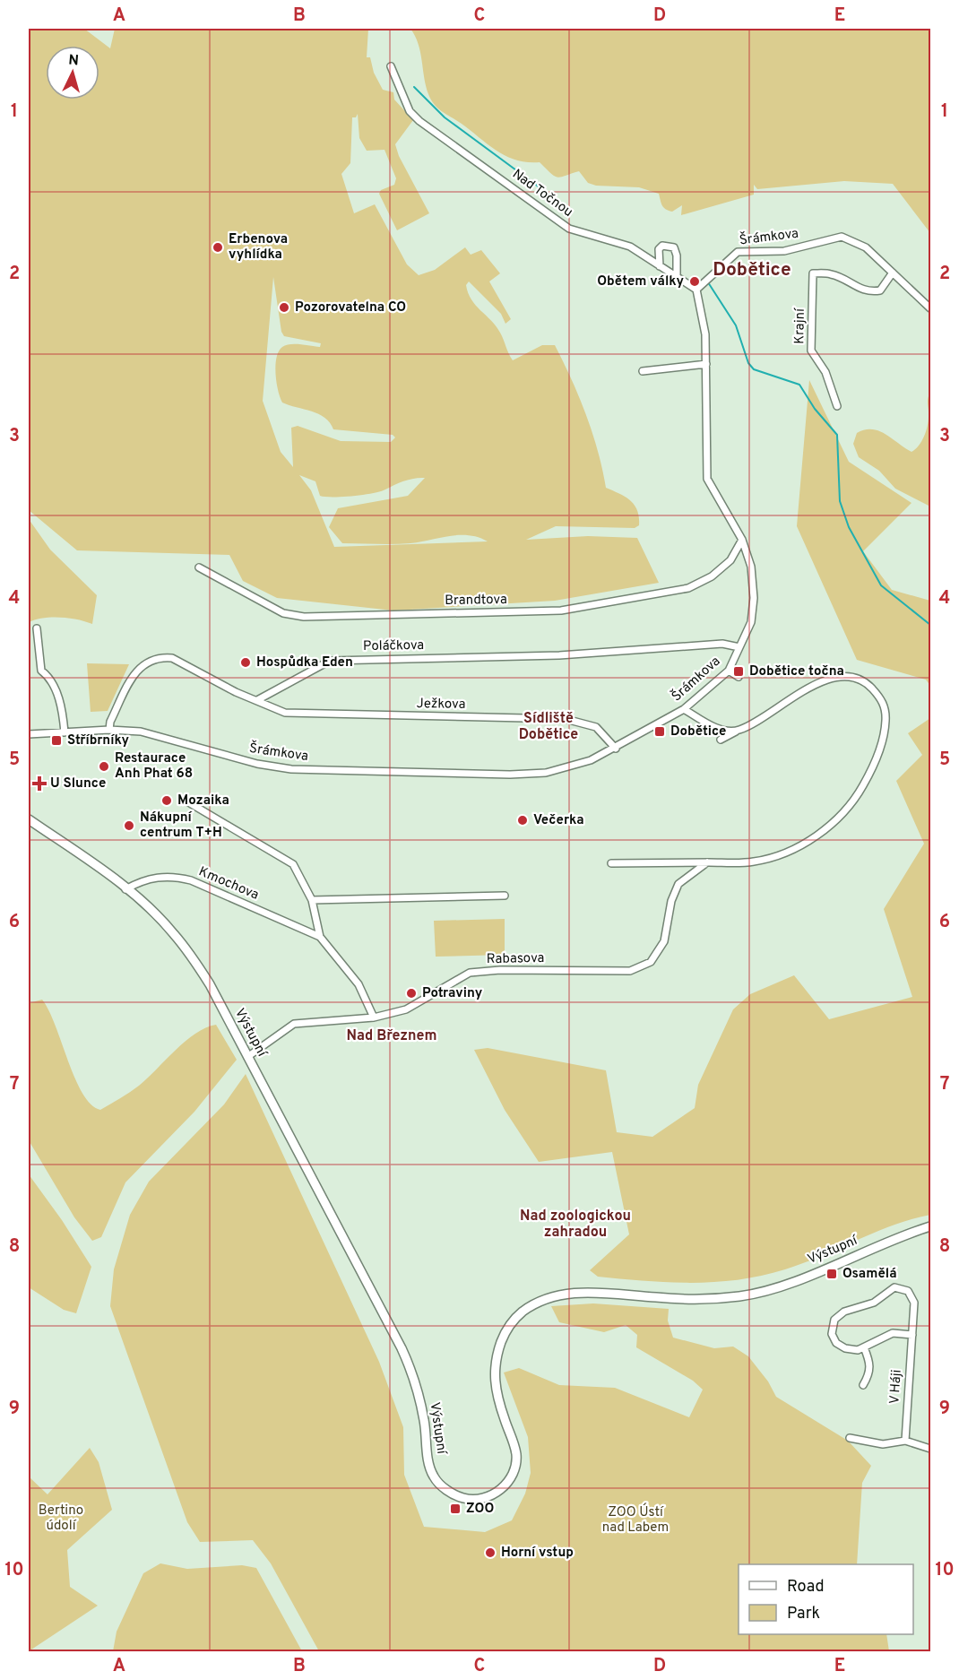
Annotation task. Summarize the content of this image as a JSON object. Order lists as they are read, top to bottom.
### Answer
{
  "streets": {
    "street": [
      "Nad Točnou",
      "Šrámkova",
      "Krajní",
      "Brandtova",
      "Poláčkova",
      "Ježkova",
      "Kmochova",
      "Rabasova",
      "Výstupní",
      "V Háji"
    ]
  },
  "crossings": [
    ["Nad Točnou", "Šrámkova"],
    ["Šrámkova", "Krajní"],
    ["Šrámkova", "Brandtova"],
    ["Šrámkova", "Poláčkova"],
    ["Šrámkova", "Ježkova"],
    ["Poláčkova", "Ježkova"],
    ["Kmochova", "Rabasova"],
    ["Kmochova", "Výstupní"],
    ["Rabasova", "Výstupní"]
  ],
  "districts": [
    "Dobětice",
    "Sídliště Dobětice",
    "Nad Březnem",
    "Nad zoologickou zahradou"
  ],
  "parks": ["Bertino údolí", "ZOO Ústí nad Labem"],
  "places": {
    "other": [
      "Erbenova vyhlídka",
      "Obětem války",
      "Pozorovatelna CO",
      "Hospůdka Eden",
      "Restaurace Anh Phat 68",
      "Mozaika",
      "Večerka",
      "Nákupní centrum T+H",
      "Potraviny",
      "Horní vstup"
    ],
    "transit": [
      "Dobětice točna",
      "Dobětice",
      "Stříbrníky",
      "Osamělá",
      "ZOO"
    ],
    "health": ["U Slunce"]
  },
  "legend": ["Road", "Park"],
  "north": "top",
  "grid": {
    "columns": [
      "A",
      "B",
      "C",
      "D",
      "E"
    ],
    "rows": [
      "1",
      "2",
      "3",
      "4",
      "5",
      "6",
      "7",
      "8",
      "9",
      "10"
    ]
  }
}
